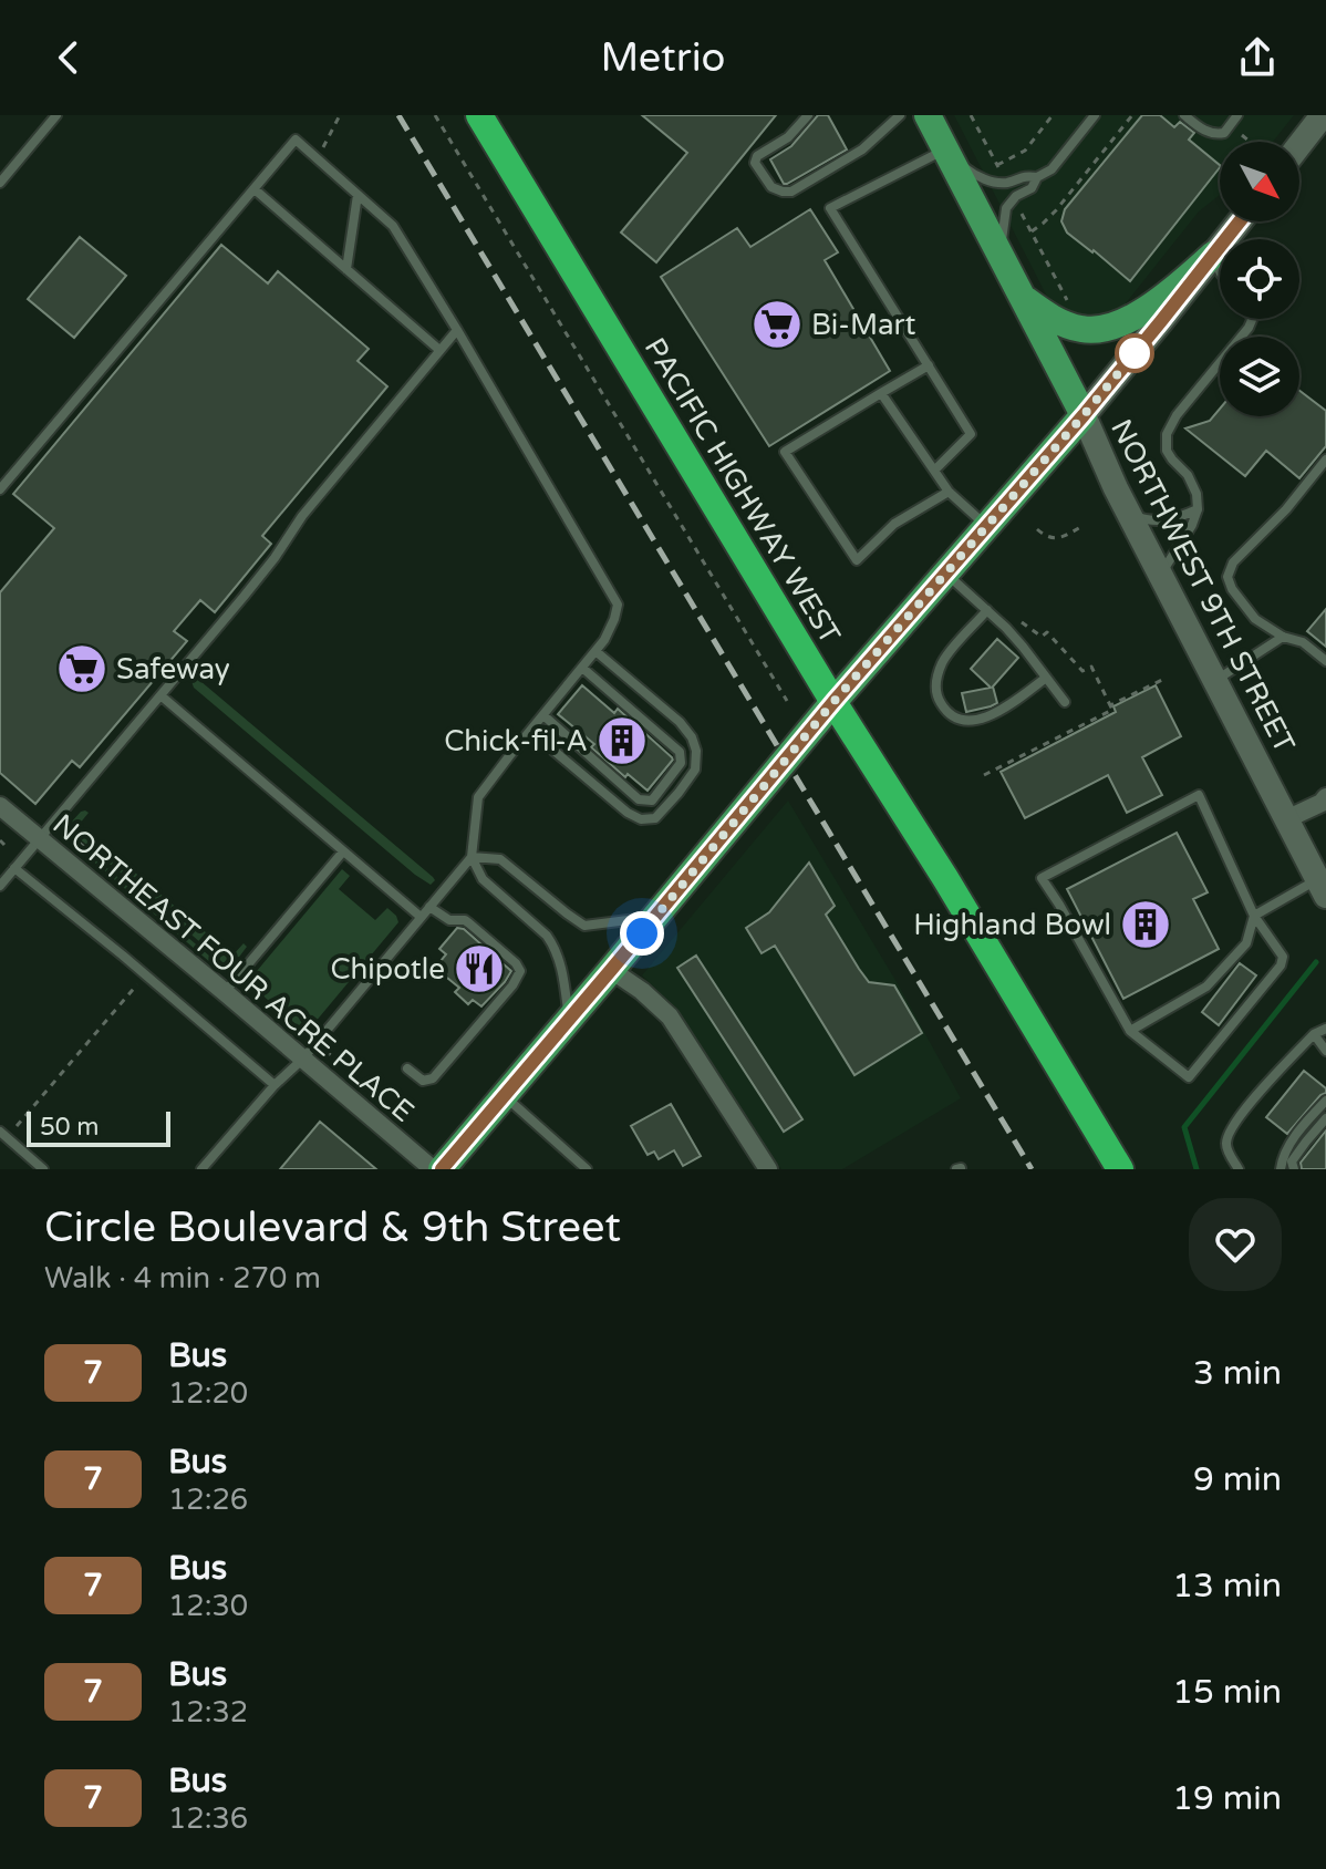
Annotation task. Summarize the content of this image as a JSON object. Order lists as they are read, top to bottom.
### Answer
{
  "streets": {
    "highway": ["PACIFIC HIGHWAY WEST"],
    "main road": ["NORTHWEST 9TH STREET"],
    "street": ["NORTHEAST FOUR ACRE PLACE"]
  },
  "places": {
    "supermarket": ["Bi-Mart", "Safeway"],
    "building": ["Chick-fil-A", "Highland Bowl"],
    "restaurant": ["Chipotle"]
  },
  "lines": ["bus line 7"],
  "scale_bar": "50 m",
  "north": "bottom right",
  "page": {
    "header": "Metrio",
    "scale": "50 m",
    "heading": ["Circle Boulevard & 9th Street", "Walk · 4 min · 270 m"],
    "list": [
      {
        "mark": "7",
        "name": "Bus",
        "note": "12:20",
        "value": "3 min"
      },
      {
        "mark": "7",
        "name": "Bus",
        "note": "12:26",
        "value": "9 min"
      },
      {
        "mark": "7",
        "name": "Bus",
        "note": "12:30",
        "value": "13 min"
      },
      {
        "mark": "7",
        "name": "Bus",
        "note": "12:32",
        "value": "15 min"
      },
      {
        "mark": "7",
        "name": "Bus",
        "note": "12:36",
        "value": "19 min"
      }
    ]
  }
}
